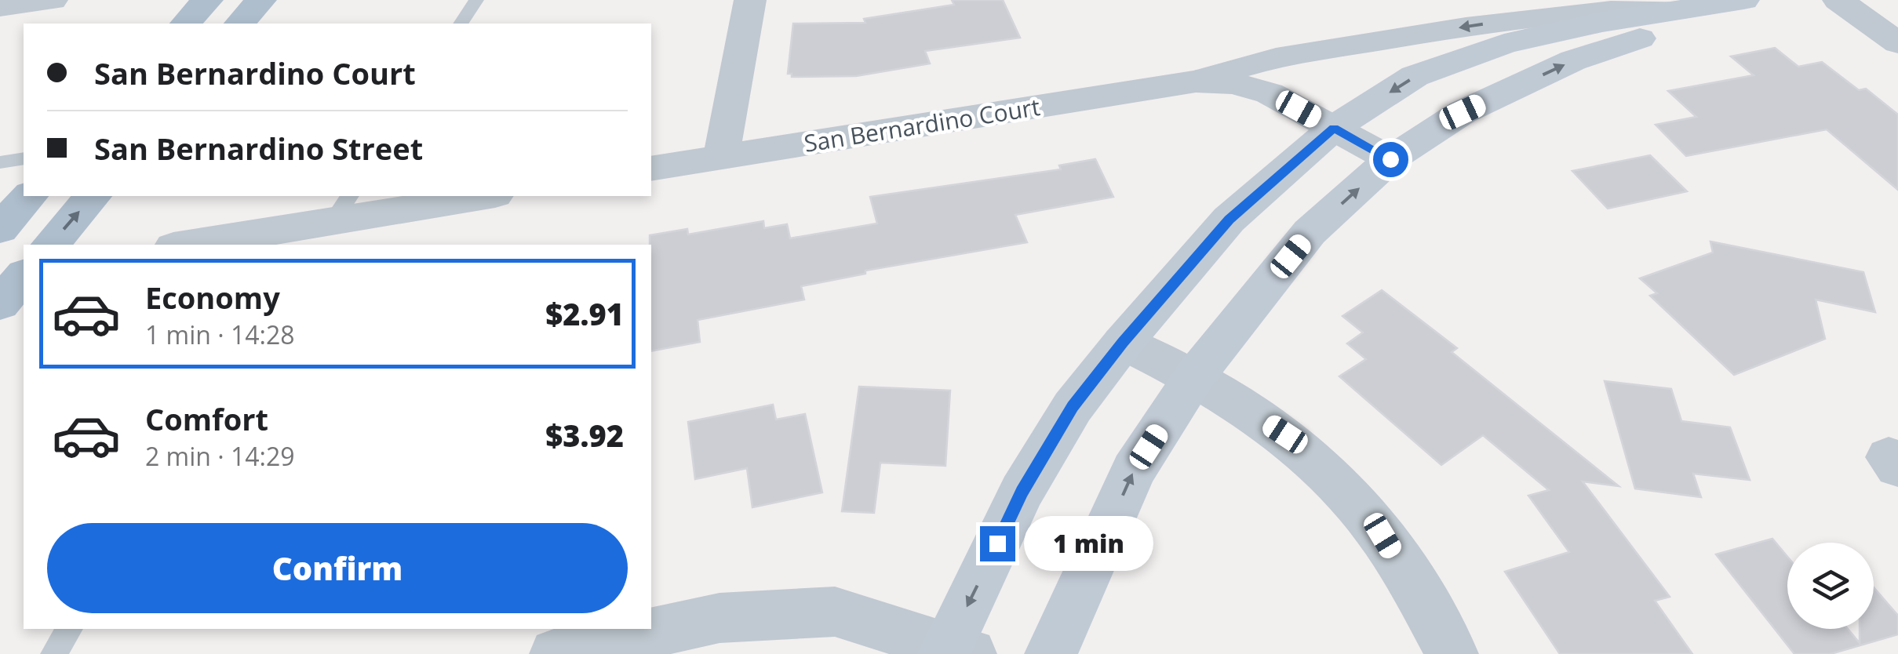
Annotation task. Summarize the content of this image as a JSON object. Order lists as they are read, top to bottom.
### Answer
{
  "streets": {
    "street": ["San Bernardino Court"]
  },
  "one_way": ["San Bernardino Court"],
  "page": {
    "banner": ["San Bernardino Court", "San Bernardino Street"],
    "list": [
      {
        "name": "Economy",
        "note": "1 min · 14:28",
        "value": "$2.91"
      },
      {
        "name": "Comfort",
        "note": "2 min · 14:29",
        "value": "$3.92"
      }
    ],
    "buttons": "Confirm",
    "bubble": "1 min"
  }
}
